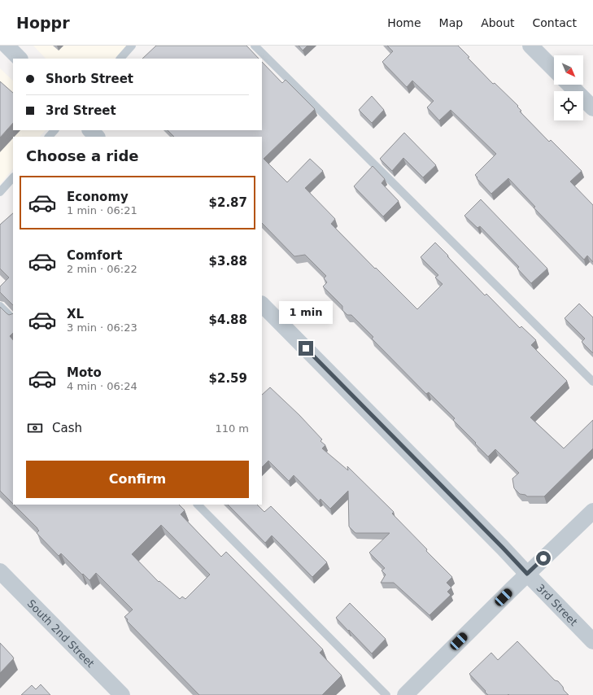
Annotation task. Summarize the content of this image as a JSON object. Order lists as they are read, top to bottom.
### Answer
{
  "streets": {
    "street": ["3rd Street", "South 2nd Street"]
  },
  "north": "bottom right",
  "page": {
    "header": "Hoppr",
    "nav": [
      "Home",
      "Map",
      "About",
      "Contact"
    ],
    "banner": ["Shorb Street", "3rd Street"],
    "heading": "Choose a ride",
    "list": [
      {
        "name": "Economy",
        "note": "1 min · 06:21",
        "value": "$2.87"
      },
      {
        "name": "Comfort",
        "note": "2 min · 06:22",
        "value": "$3.88"
      },
      {
        "name": "XL",
        "note": "3 min · 06:23",
        "value": "$4.88"
      },
      {
        "name": "Moto",
        "note": "4 min · 06:24",
        "value": "$2.59"
      }
    ],
    "bubble": "1 min",
    "pay": ["Cash", "110 m"],
    "buttons": "Confirm"
  }
}
